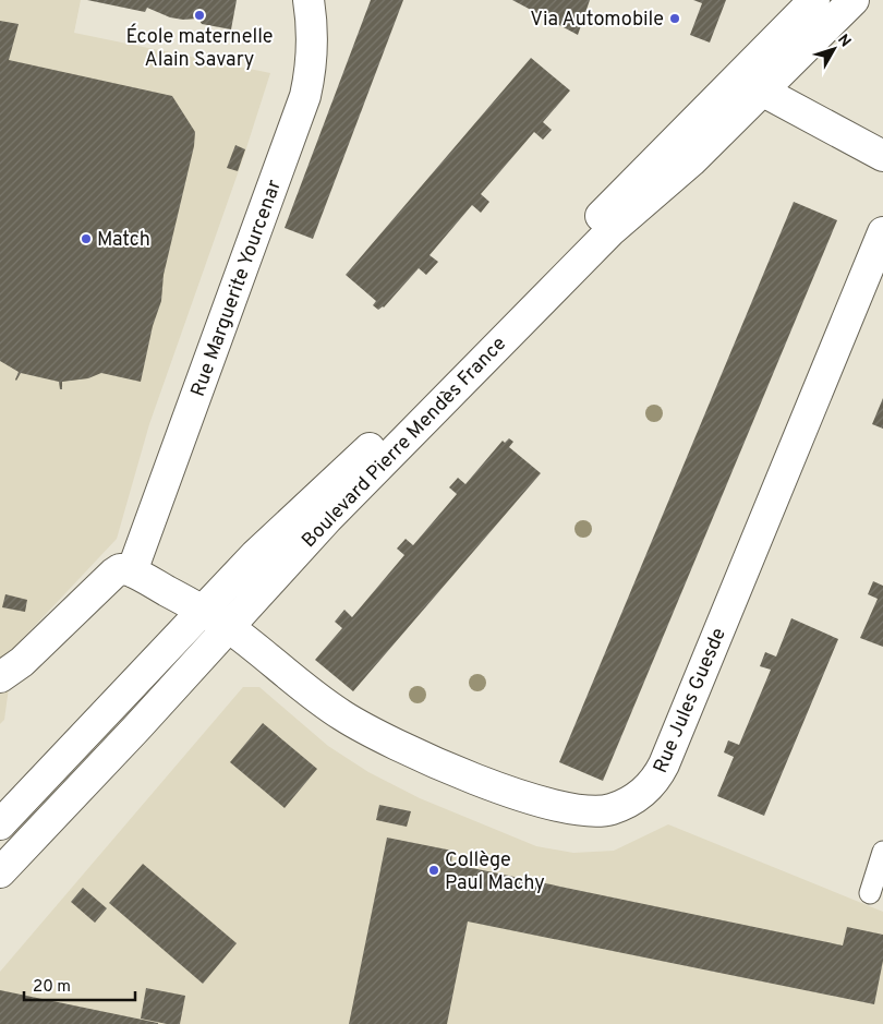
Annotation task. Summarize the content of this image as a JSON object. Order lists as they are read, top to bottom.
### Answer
{
  "streets": {
    "main road": ["Rue Marguerite Yourcenar", "Boulevard Pierre Mendès France", "Rue Jules Guesde"]
  },
  "crossings": [
    ["Rue Marguerite Yourcenar", "Rue Jules Guesde"],
    ["Boulevard Pierre Mendès France", "Rue Jules Guesde"]
  ],
  "places": [
    "École maternelle Alain Savary",
    "Via Automobile",
    "Match",
    "Collège Paul Machy"
  ],
  "scale_bar": "20 m",
  "north": "top right"
}
